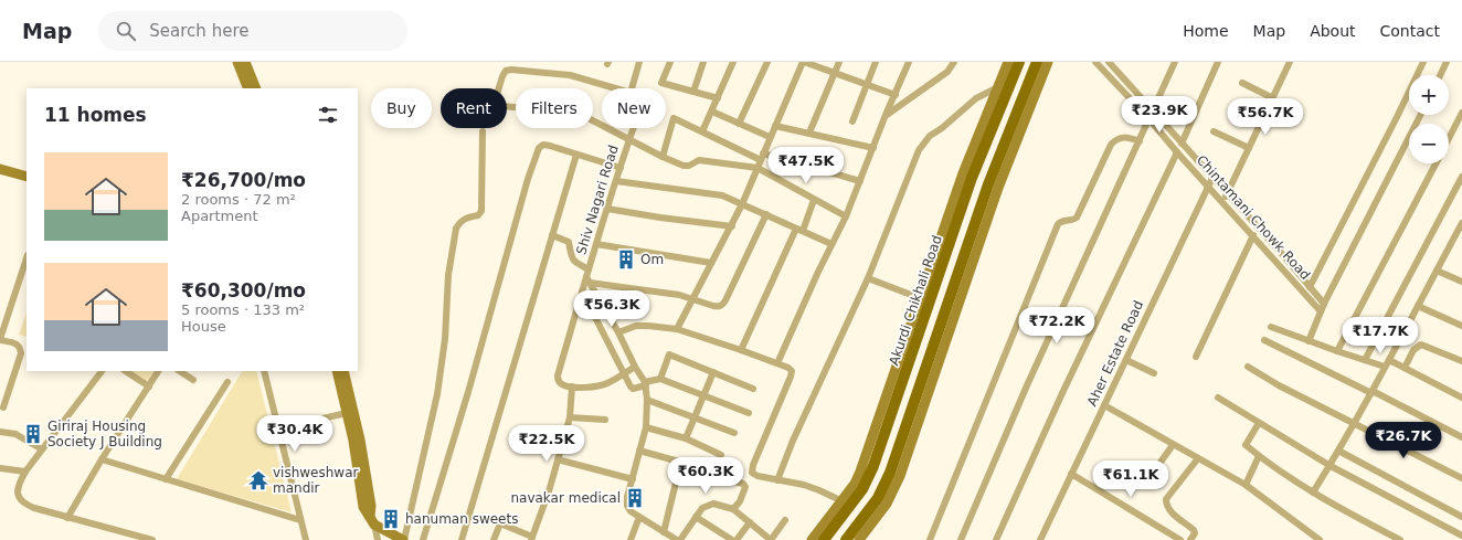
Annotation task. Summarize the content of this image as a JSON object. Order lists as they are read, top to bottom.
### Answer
{
  "streets": {
    "main road": ["Akurdi Chikhali Road"],
    "street": ["Shiv Nagari Road", "Chintamani Chowk Road", "Aher Estate Road"]
  },
  "crossings": [
    ["Chintamani Chowk Road", "Aher Estate Road"]
  ],
  "places": {
    "building": [
      "Om",
      "Giriraj Housing Society J Building",
      "navakar medical",
      "hanuman sweets"
    ],
    "temple": ["vishweshwar mandir"]
  },
  "page": {
    "header": "Map",
    "search": "Search here",
    "nav": [
      "Home",
      "Map",
      "About",
      "Contact"
    ],
    "map_buttons": ["+", "−"],
    "chip": [
      "Buy",
      "Rent",
      "Filters",
      "New"
    ],
    "heading": "11 homes",
    "price": [
      "₹23.9K",
      "₹56.7K",
      "₹47.5K",
      "₹56.3K",
      "₹72.2K",
      "₹17.7K",
      "₹30.4K",
      "₹26.7K",
      "₹22.5K",
      "₹60.3K",
      "₹61.1K"
    ],
    "list": [
      {
        "name": "₹26,700/mo",
        "note": "2 rooms · 72 m² · Apartment"
      },
      {
        "name": "₹60,300/mo",
        "note": "5 rooms · 133 m² · House"
      }
    ]
  }
}
